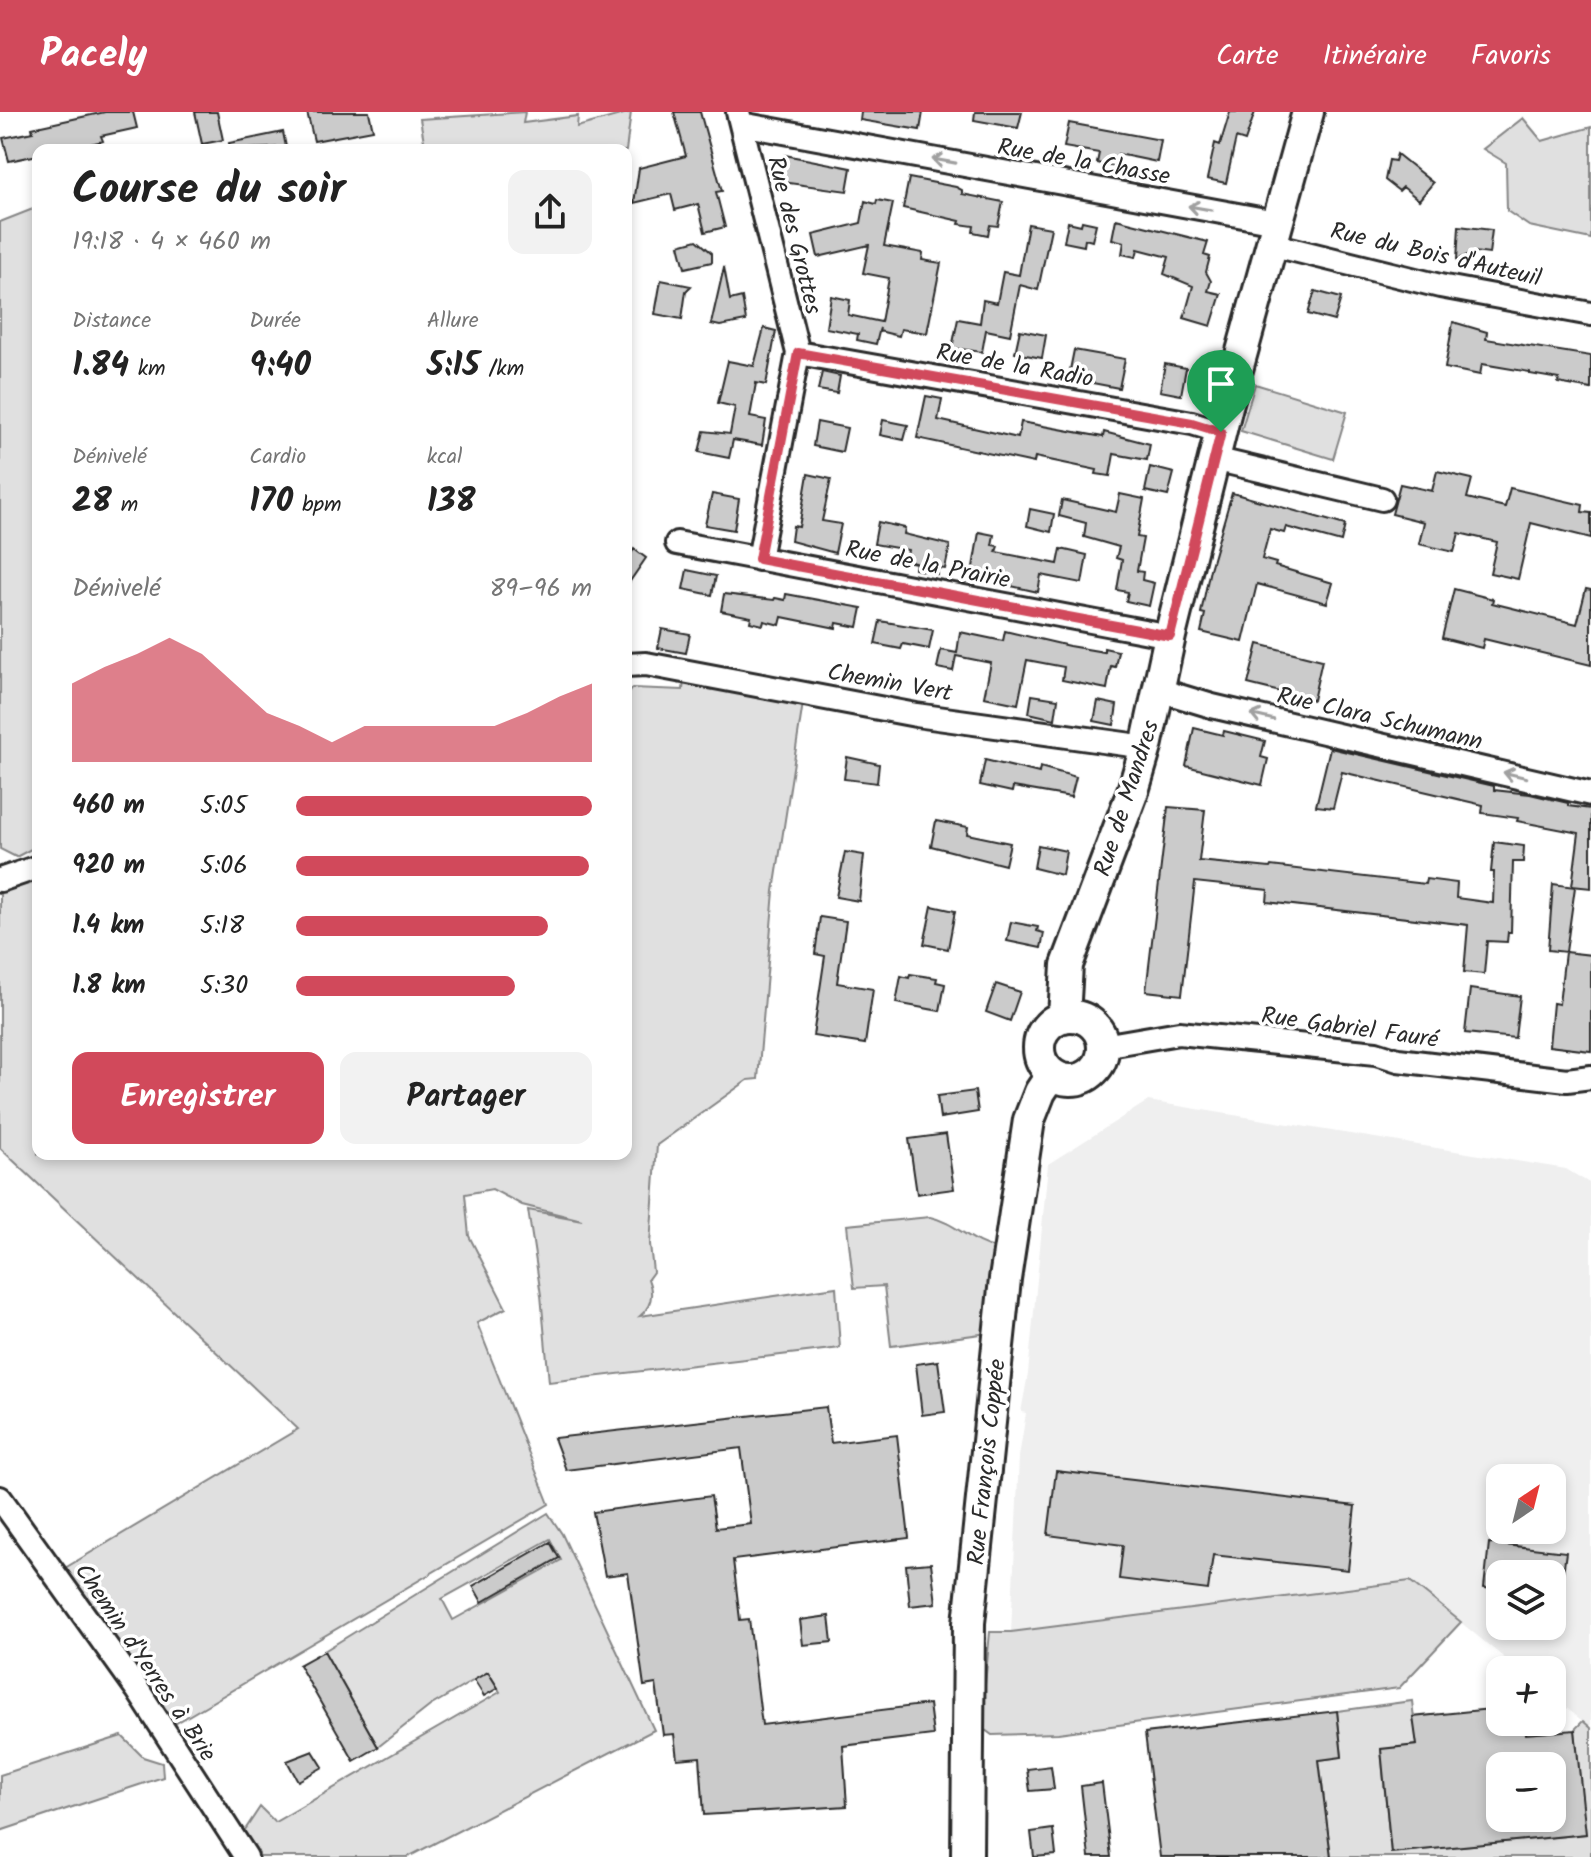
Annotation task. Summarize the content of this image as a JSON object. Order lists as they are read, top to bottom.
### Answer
{
  "streets": {
    "street": [
      "Rue de la Chasse",
      "Rue des Grottes",
      "Rue du Bois d'Auteuil",
      "Rue de la Radio",
      "Rue de la Prairie",
      "Chemin Vert",
      "Rue Clara Schumann",
      "Rue de Mandres",
      "Rue Gabriel Fauré",
      "Rue François Coppée",
      "Chemin d'Yerres à Brie"
    ]
  },
  "crossings": [
    ["Rue de la Chasse", "Rue des Grottes"],
    ["Rue de la Chasse", "Rue du Bois d'Auteuil"],
    ["Rue de la Chasse", "Rue de Mandres"],
    ["Rue des Grottes", "Rue de la Radio"],
    ["Rue des Grottes", "Rue de la Prairie"],
    ["Rue du Bois d'Auteuil", "Rue de Mandres"],
    ["Rue de la Radio", "Rue de Mandres"],
    ["Rue de la Prairie", "Rue de Mandres"],
    ["Chemin Vert", "Rue de Mandres"],
    ["Rue Clara Schumann", "Rue de Mandres"],
    ["Rue de Mandres", "Rue Gabriel Fauré"],
    ["Rue de Mandres", "Rue François Coppée"],
    ["Rue Gabriel Fauré", "Rue François Coppée"]
  ],
  "one_way": ["Rue de la Chasse", "Rue Clara Schumann"],
  "north": "top right",
  "page": {
    "header": "Pacely",
    "nav": ["Carte", "Itinéraire", "Favoris"],
    "heading": ["Course du soir", "19:18 · 4 × 460 m"],
    "stats": [
      ["Distance", "1.84 km"],
      ["Durée", "9:40"],
      ["Allure", "5:15 /km"],
      ["Dénivelé", "28 m"],
      ["Cardio", "170 bpm"],
      ["kcal", "138"]
    ],
    "chart": ["Dénivelé", "89–96 m"],
    "list": [
      {
        "name": "460 m",
        "note": "5:05"
      },
      {
        "name": "920 m",
        "note": "5:06"
      },
      {
        "name": "1.4 km",
        "note": "5:18"
      },
      {
        "name": "1.8 km",
        "note": "5:30"
      }
    ],
    "buttons": ["Enregistrer", "Partager"],
    "map_buttons": ["+", "−"]
  }
}
